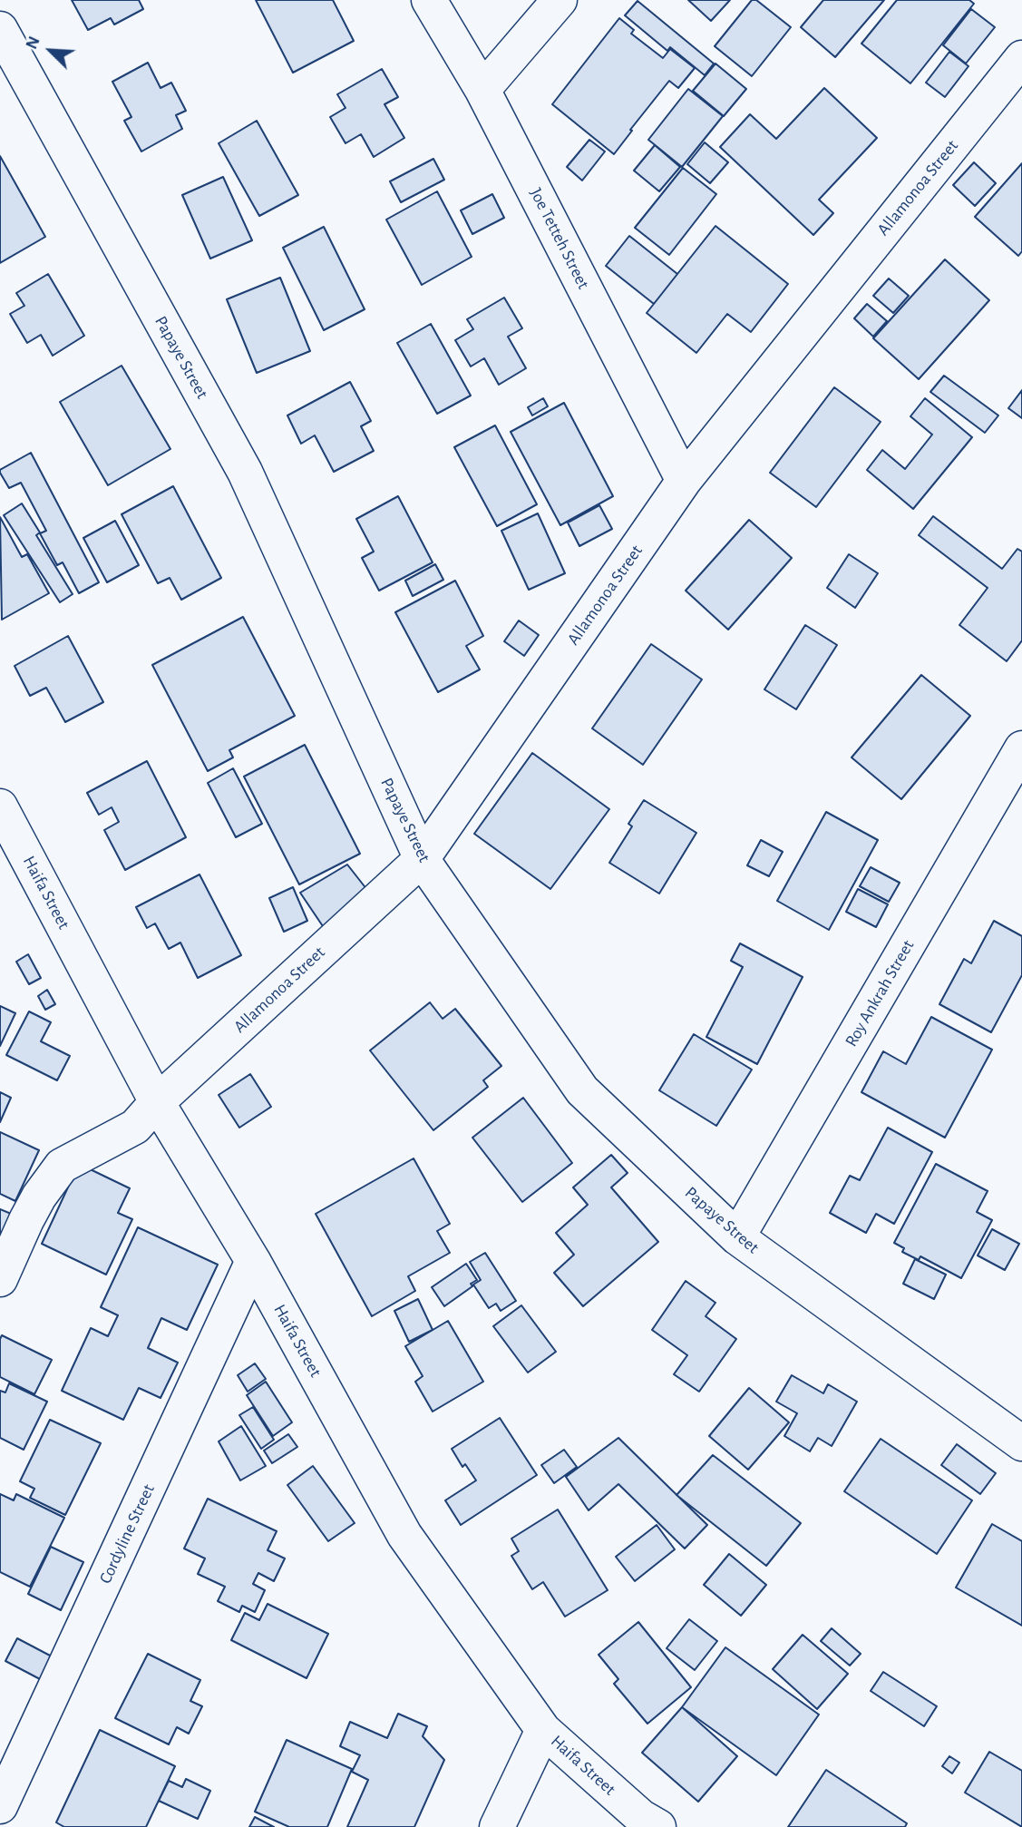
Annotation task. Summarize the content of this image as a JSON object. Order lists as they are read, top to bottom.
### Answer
{
  "streets": {
    "street": [
      "Allamonoa Street",
      "Joe Tetteh Street",
      "Papaye Street",
      "Haifa Street",
      "Roy Ankrah Street",
      "Cordyline Street"
    ]
  },
  "crossings": [
    ["Allamonoa Street", "Joe Tetteh Street"],
    ["Allamonoa Street", "Papaye Street"],
    ["Allamonoa Street", "Haifa Street"],
    ["Papaye Street", "Roy Ankrah Street"],
    ["Haifa Street", "Cordyline Street"]
  ],
  "north": "top left"
}
